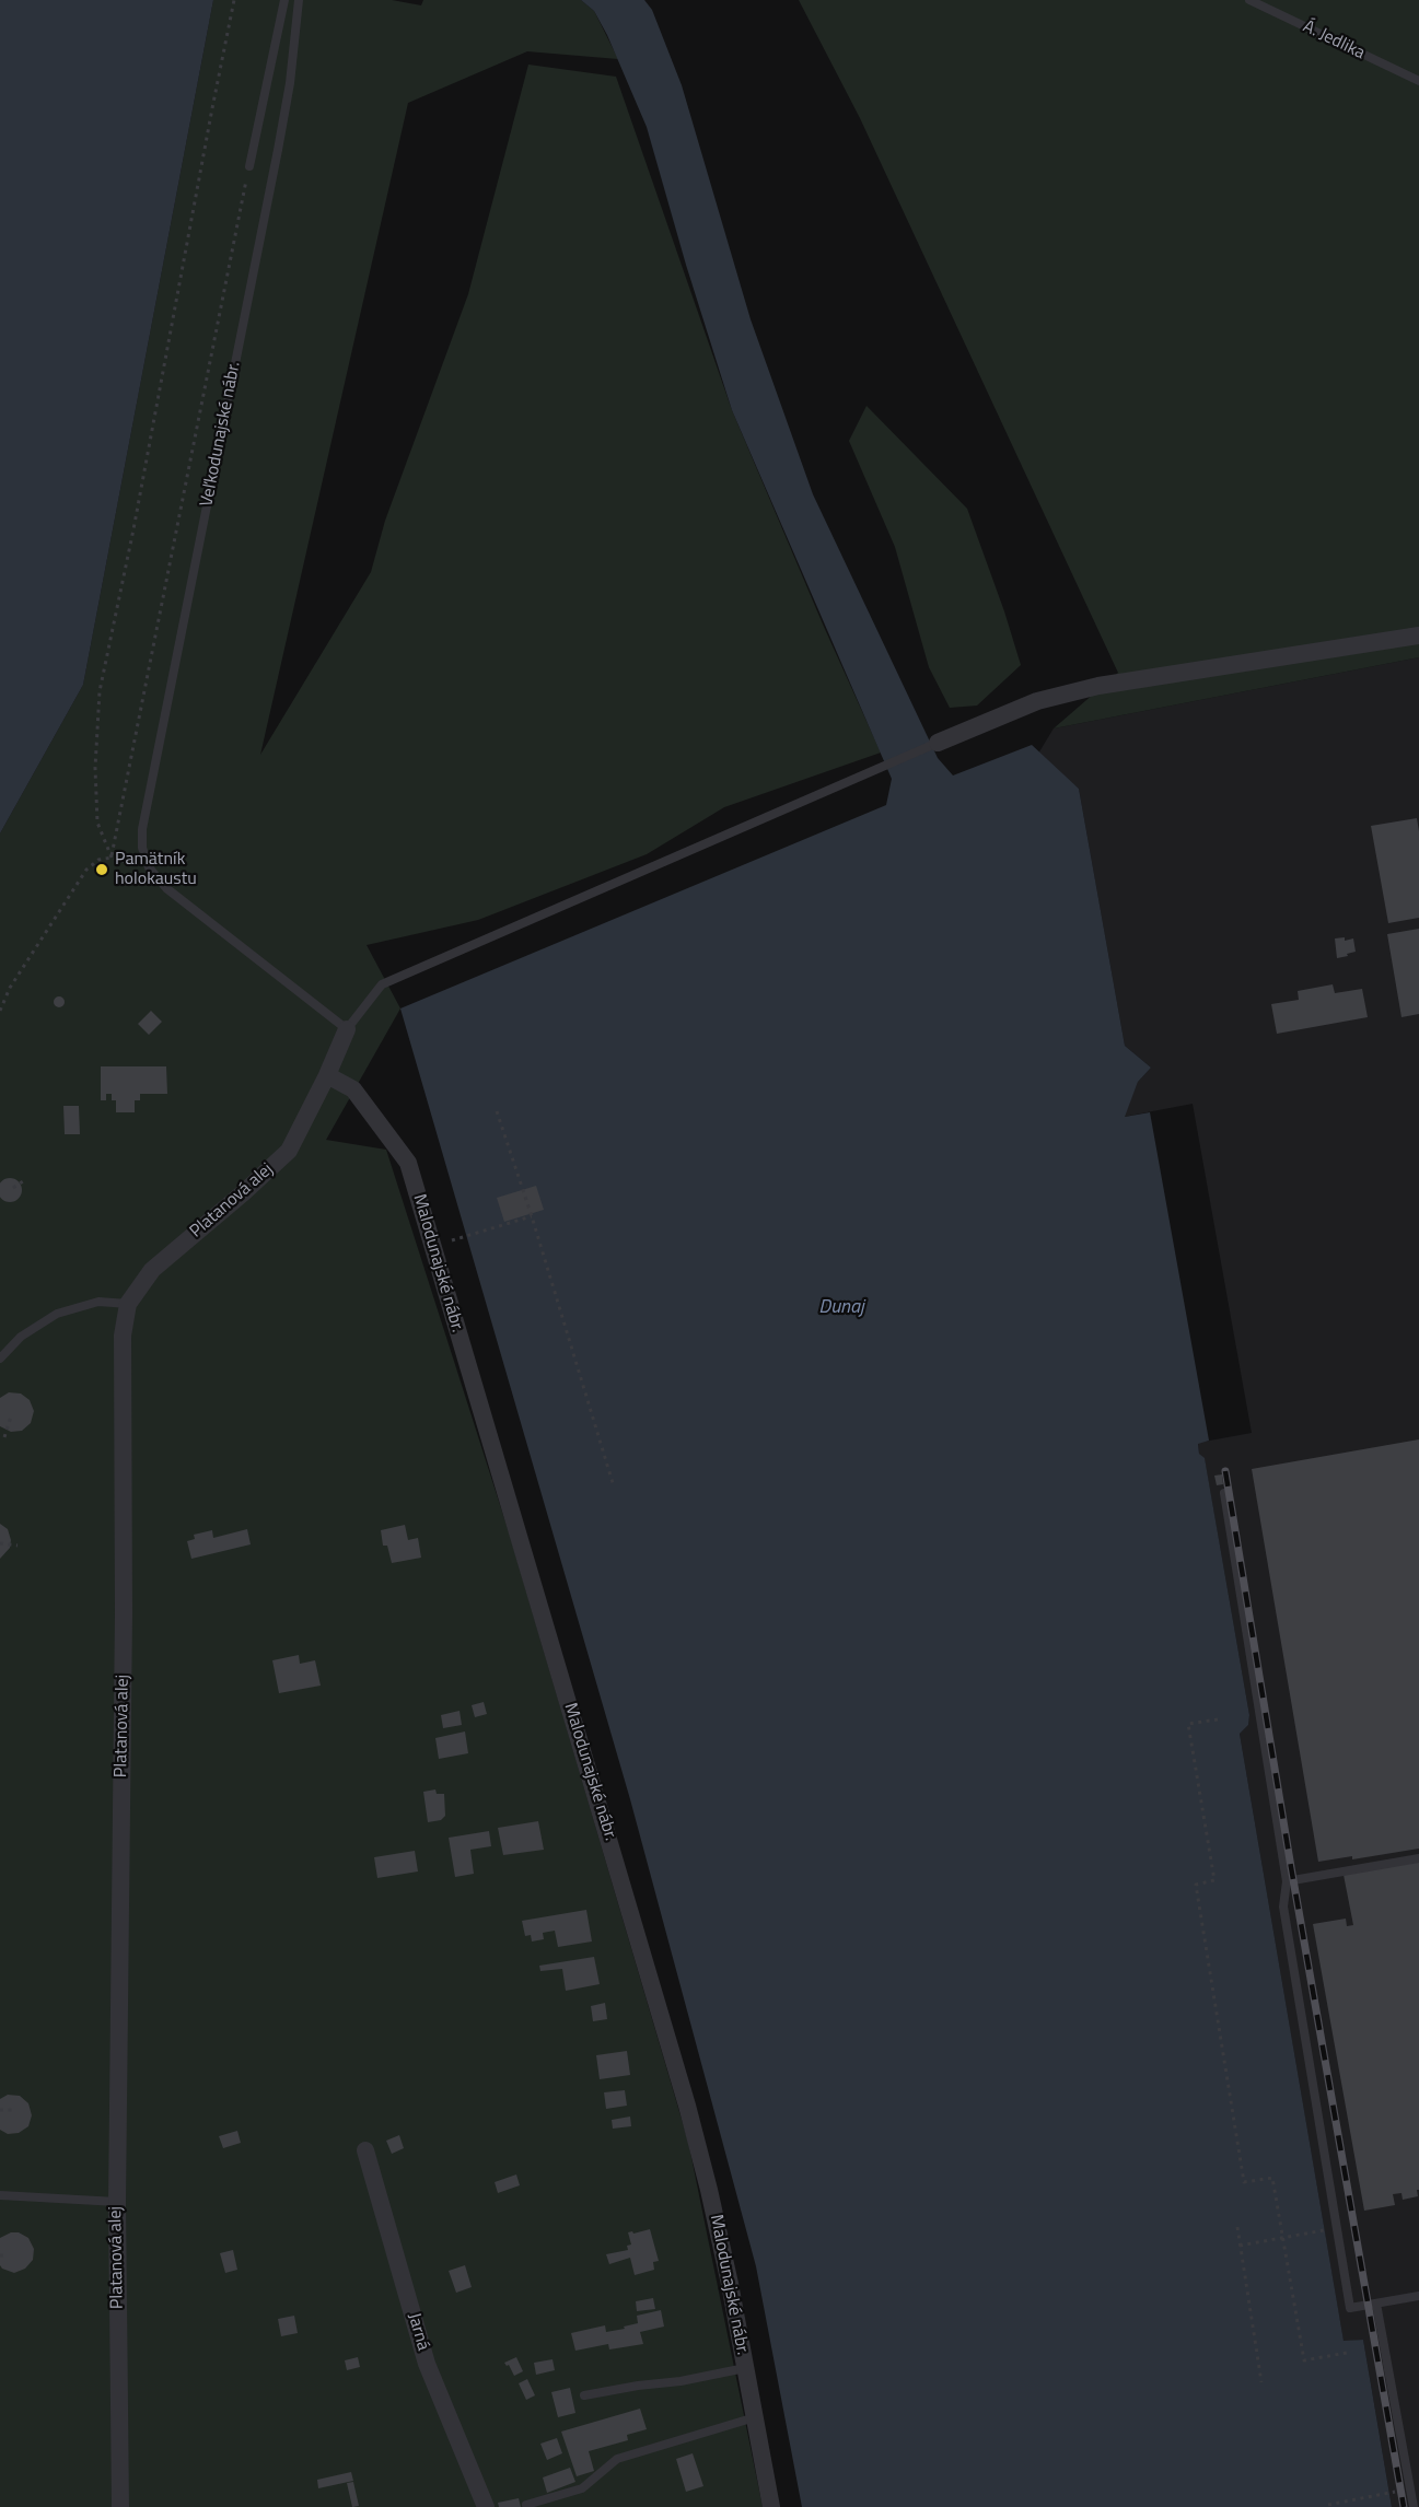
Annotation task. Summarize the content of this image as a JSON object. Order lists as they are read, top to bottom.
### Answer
{
  "streets": {
    "street": ["Platanová alej", "Malodunajské nábr.", "Jarná"],
    "lane": ["Á. Jedlika", "Veľkodunajské nábr."]
  },
  "crossings": [
    ["Veľkodunajské nábr.", "Platanová alej"],
    ["Platanová alej", "Malodunajské nábr."]
  ],
  "water": ["Dunaj"],
  "places": ["Pamätník holokaustu"]
}
